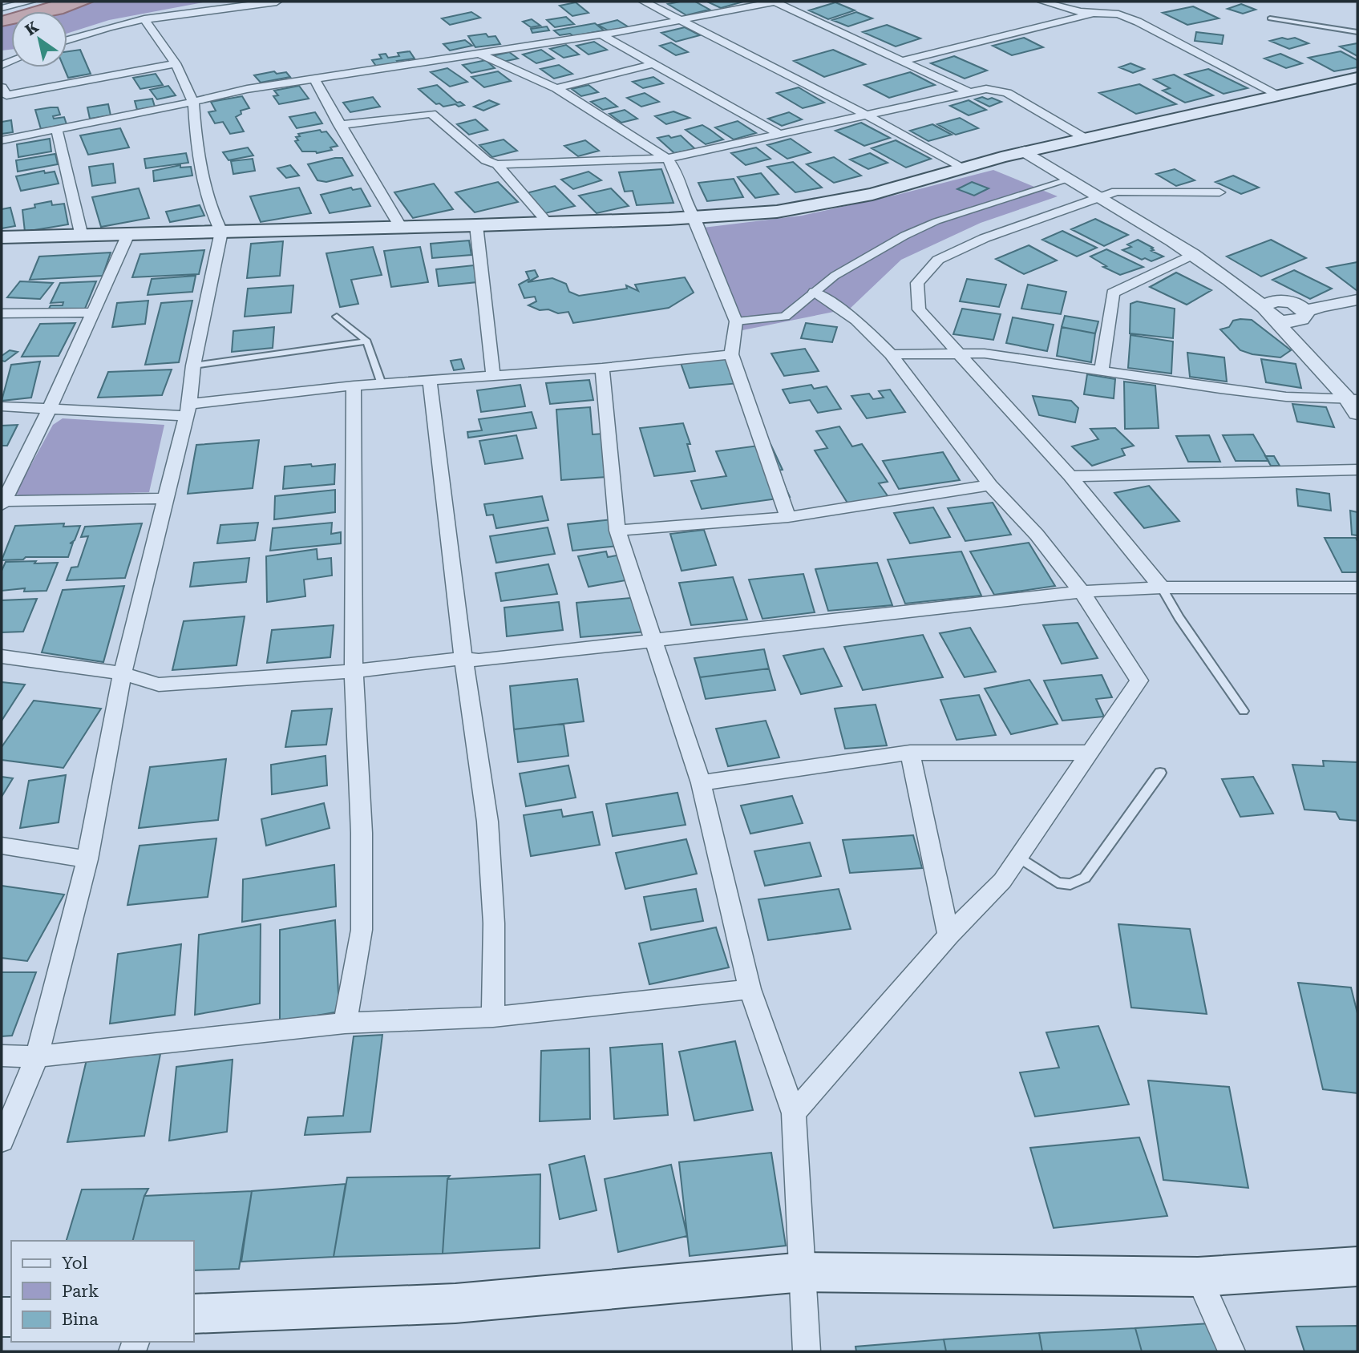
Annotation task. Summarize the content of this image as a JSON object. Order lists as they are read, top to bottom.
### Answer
{
  "legend": ["Yol", "Park", "Bina"],
  "north": "top left"
}
